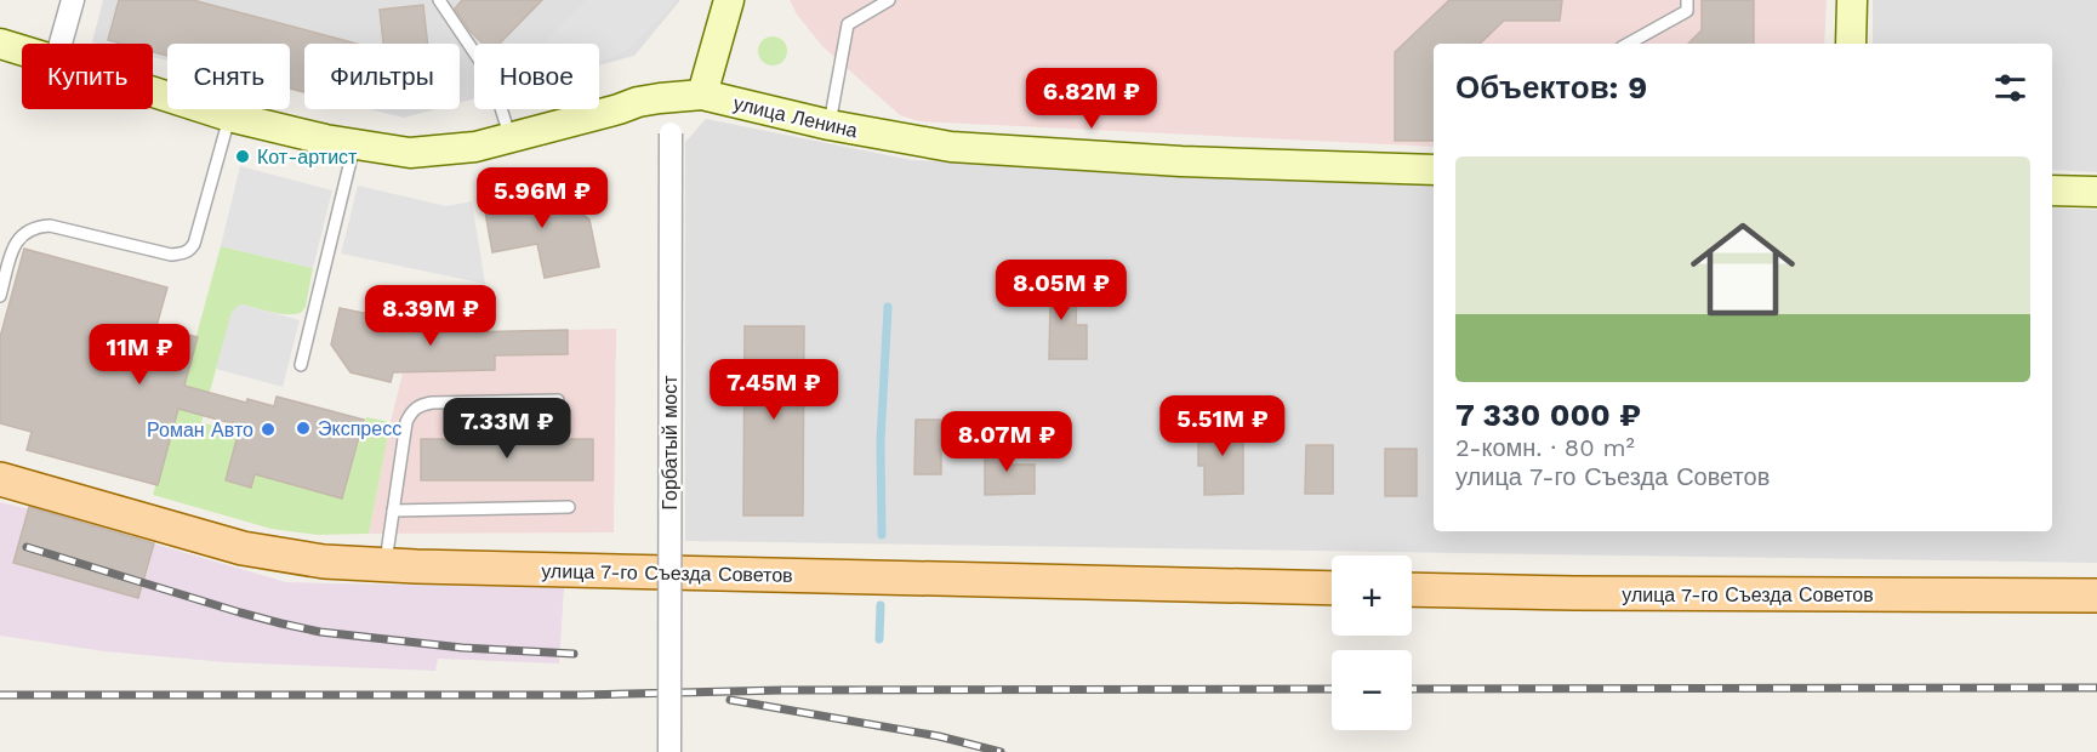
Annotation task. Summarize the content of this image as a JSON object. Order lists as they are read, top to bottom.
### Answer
{
  "streets": {
    "main road": ["улица 7-го Съезда Советов"],
    "street": ["улица Ленина", "Горбатый мост"]
  },
  "places": ["Кот-артист", "Экспресс", "Роман Авто"],
  "page": {
    "chip": [
      "Купить",
      "Снять",
      "Фильтры",
      "Новое"
    ],
    "heading": "Объектов: 9",
    "price": [
      "6.82M ₽",
      "5.96M ₽",
      "8.05M ₽",
      "8.39M ₽",
      "11M ₽",
      "7.45M ₽",
      "5.51M ₽",
      "7.33M ₽",
      "8.07M ₽"
    ],
    "list": [
      {
        "name": "7 330 000 ₽",
        "note": "2-комн. · 80 m² · улица 7-го Съезда Советов"
      }
    ],
    "map_buttons": ["+", "−"]
  }
}
